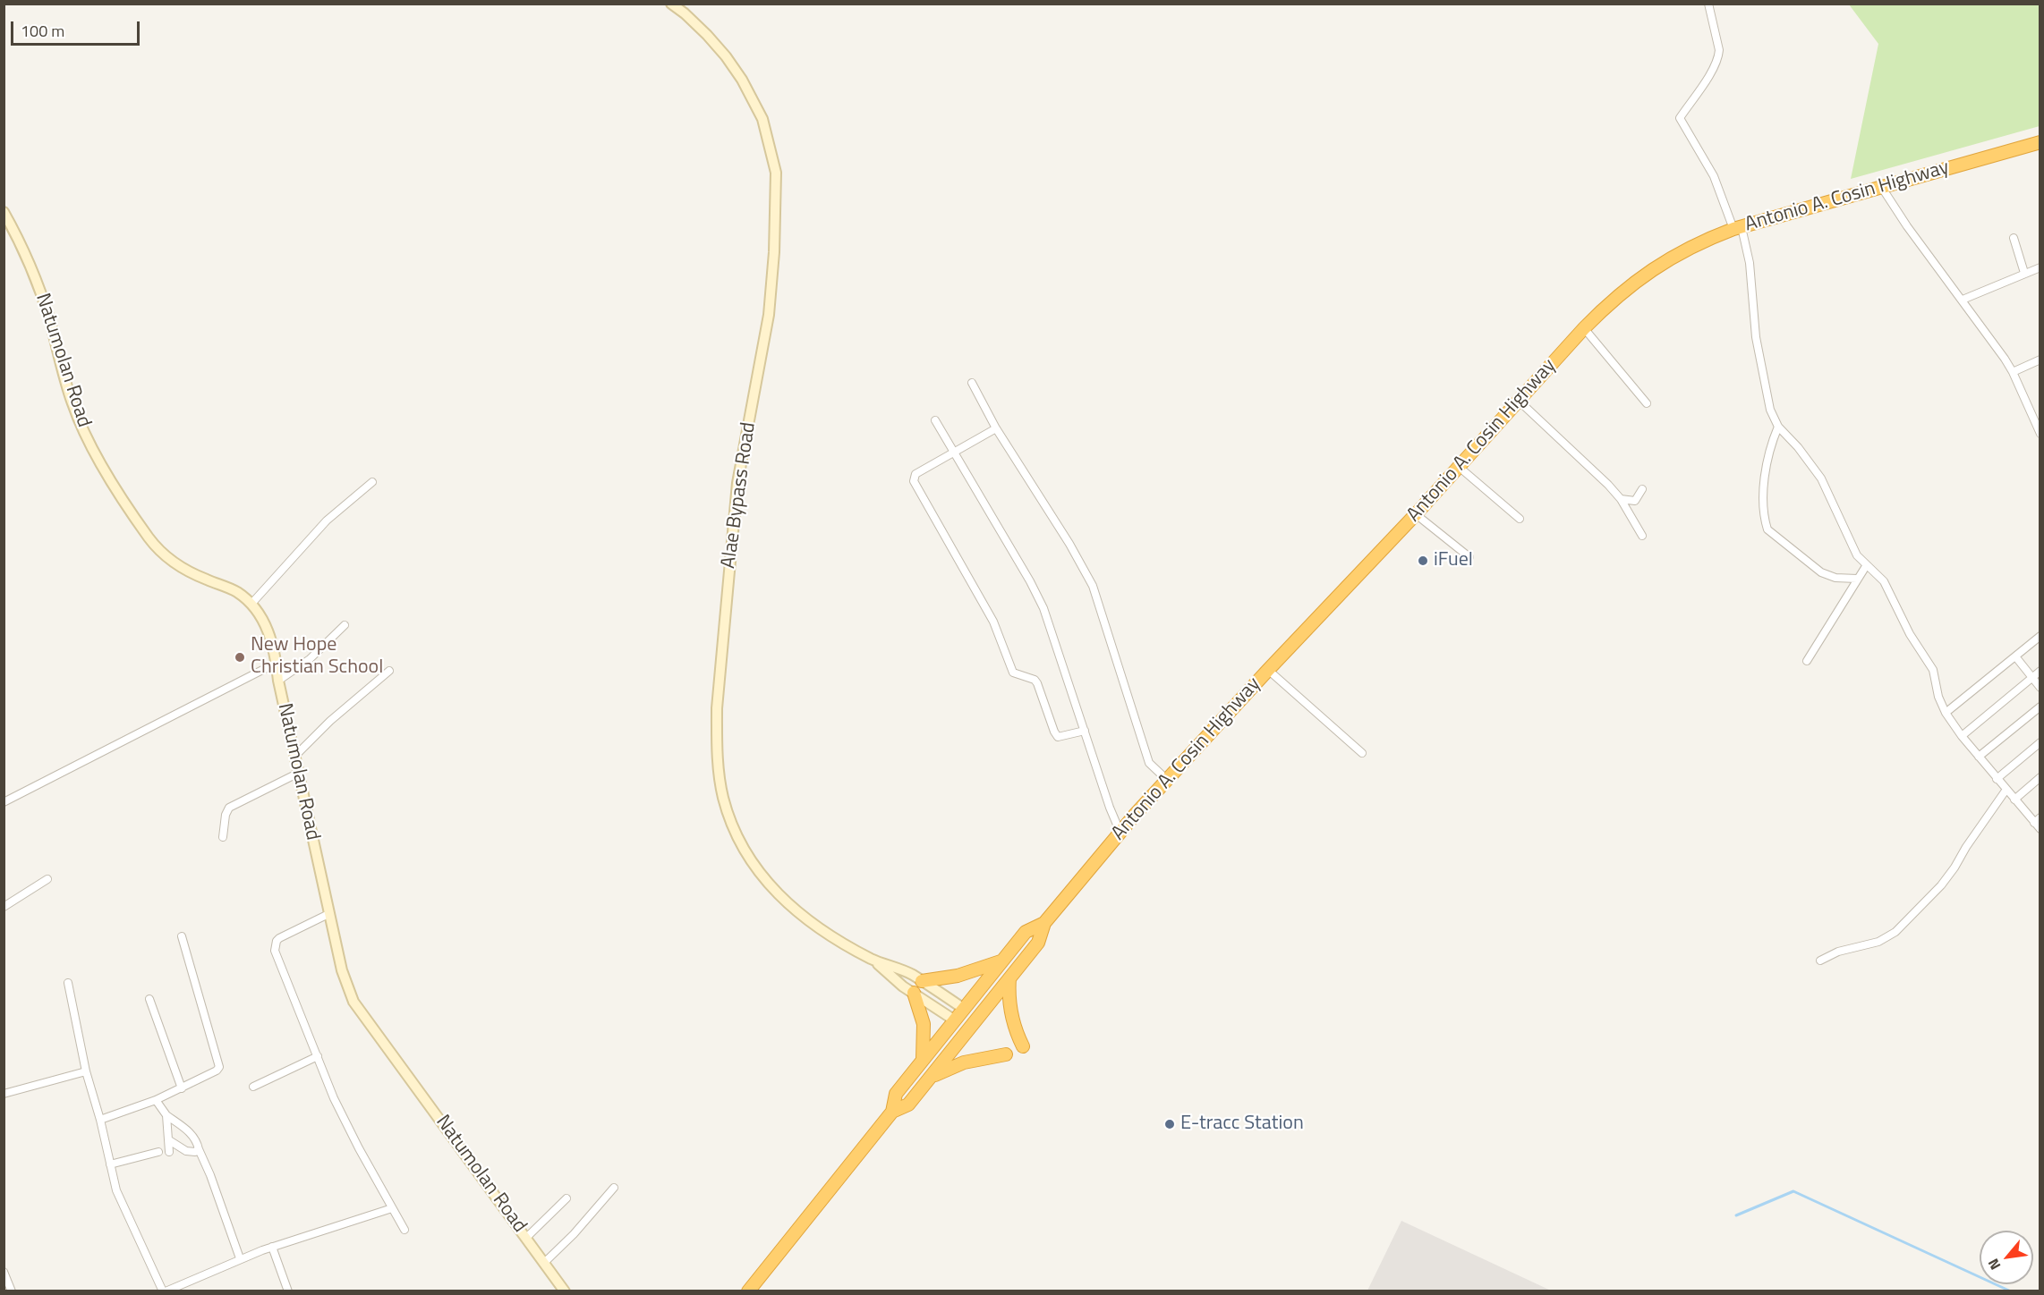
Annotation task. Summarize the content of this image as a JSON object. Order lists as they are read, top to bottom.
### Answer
{
  "streets": {
    "highway": ["Antonio A. Cosin Highway"],
    "main road": ["Natumolan Road", "Alae Bypass Road"]
  },
  "crossings": [
    ["Antonio A. Cosin Highway", "Alae Bypass Road"]
  ],
  "places": ["iFuel", "New Hope Christian School", "E-tracc Station"],
  "scale_bar": "100 m",
  "north": "bottom left"
}
